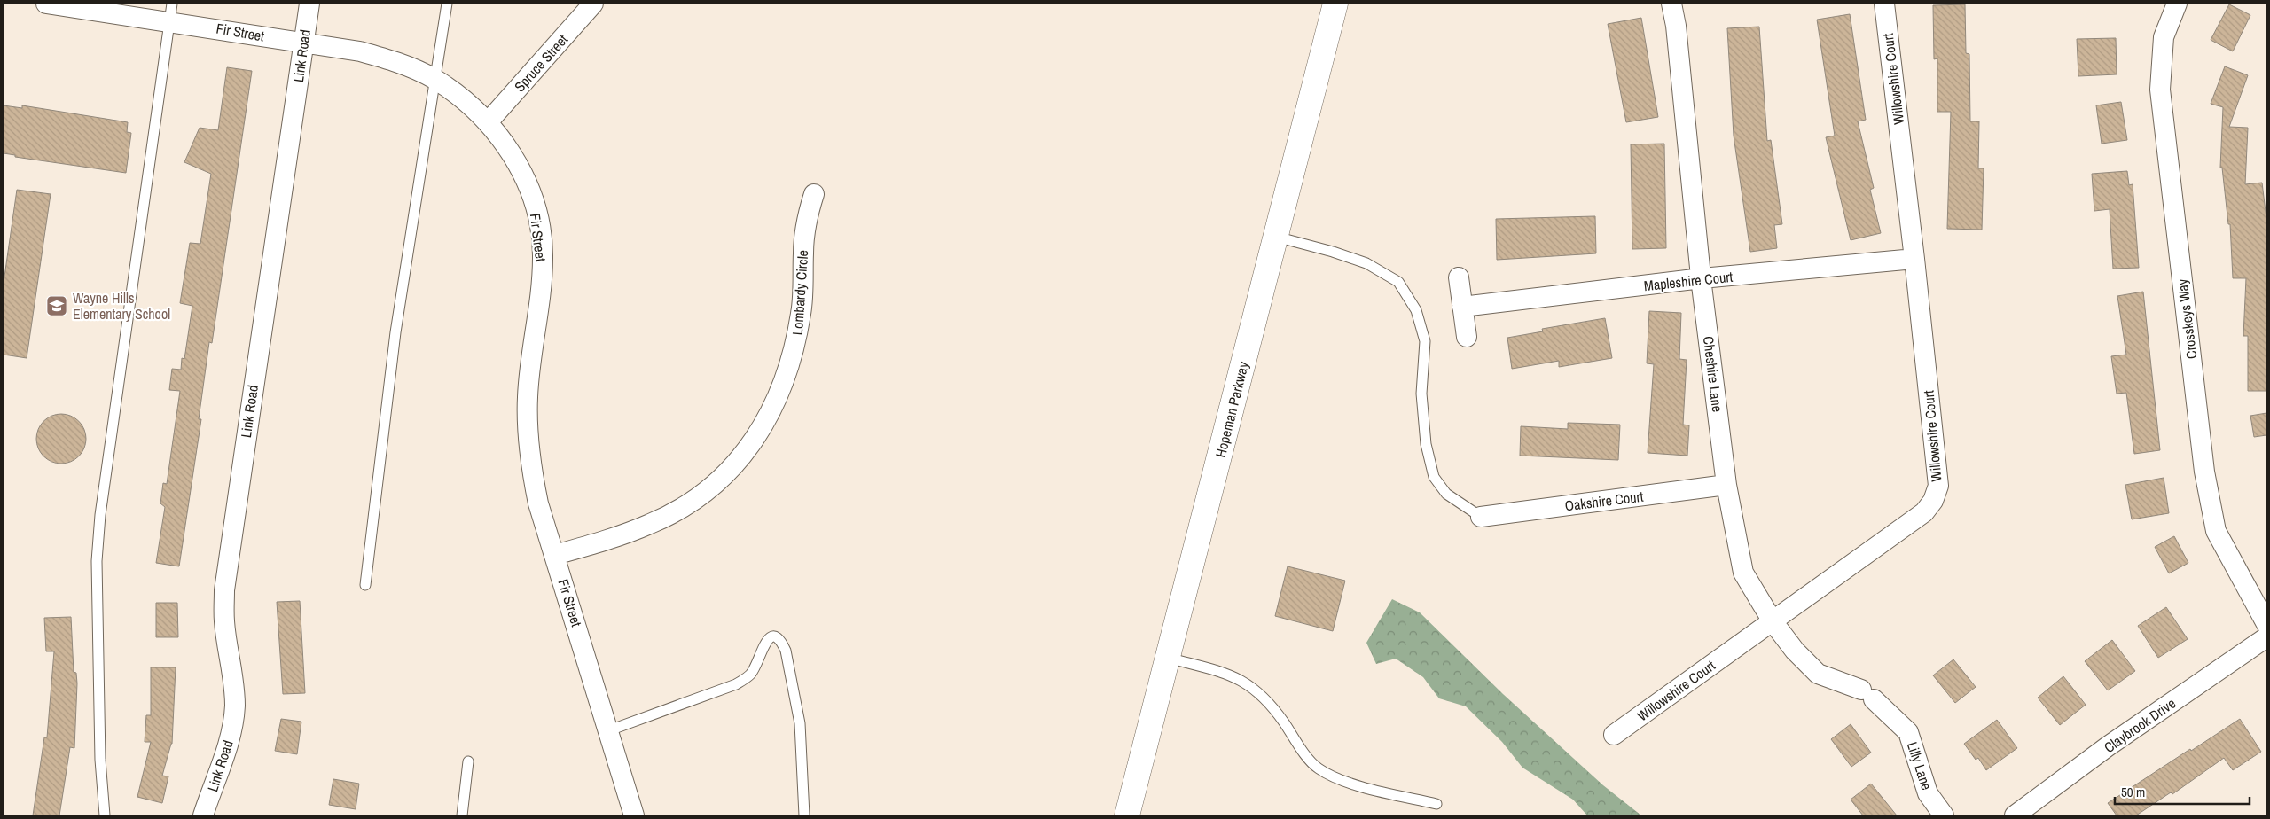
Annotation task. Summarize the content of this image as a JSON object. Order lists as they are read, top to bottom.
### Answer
{
  "streets": {
    "main road": ["Hopeman Parkway"],
    "street": [
      "Fir Street",
      "Link Road",
      "Spruce Street",
      "Willowshire Court",
      "Mapleshire Court",
      "Lombardy Circle",
      "Crosskeys Way",
      "Cheshire Lane",
      "Oakshire Court",
      "Claybrook Drive",
      "Lilly Lane"
    ]
  },
  "crossings": [
    ["Fir Street", "Link Road"],
    ["Fir Street", "Spruce Street"],
    ["Fir Street", "Lombardy Circle"],
    ["Willowshire Court", "Mapleshire Court"],
    ["Willowshire Court", "Cheshire Lane"],
    ["Mapleshire Court", "Cheshire Lane"],
    ["Cheshire Lane", "Oakshire Court"],
    ["Cheshire Lane", "Lilly Lane"]
  ],
  "places": {
    "school or university": ["Wayne Hills Elementary School"]
  },
  "scale_bar": "50 m"
}
